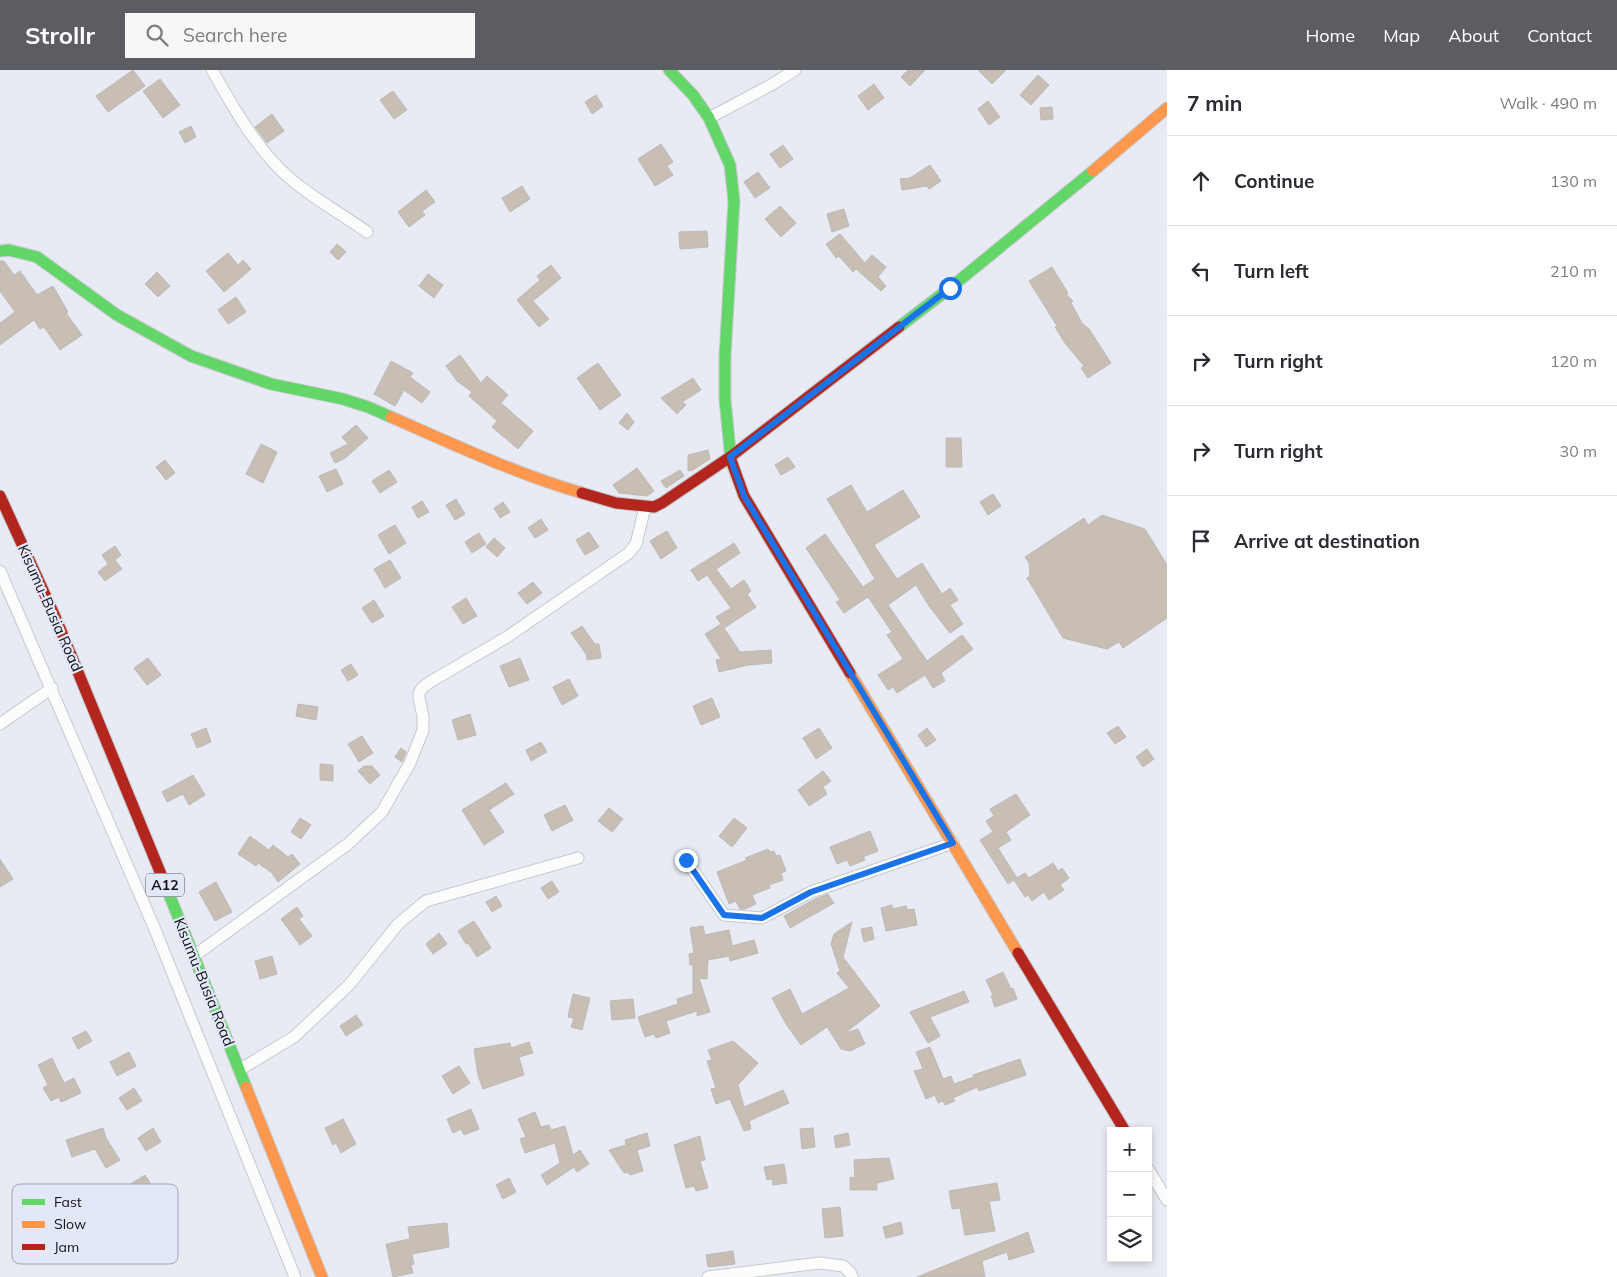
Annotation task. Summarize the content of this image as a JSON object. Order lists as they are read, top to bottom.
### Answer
{
  "streets": {
    "main road": ["Kisumu-Busia Road", "A12"]
  },
  "legend": ["Fast", "Slow", "Jam"],
  "page": {
    "header": "Strollr",
    "search": "Search here",
    "nav": [
      "Home",
      "Map",
      "About",
      "Contact"
    ],
    "heading": ["7 min", "Walk · 490 m"],
    "list": [
      ["Continue", "130 m"],
      ["Turn left", "210 m"],
      ["Turn right", "120 m"],
      ["Turn right", "30 m"],
      "Arrive at destination"
    ],
    "map_buttons": ["+", "−"]
  }
}
